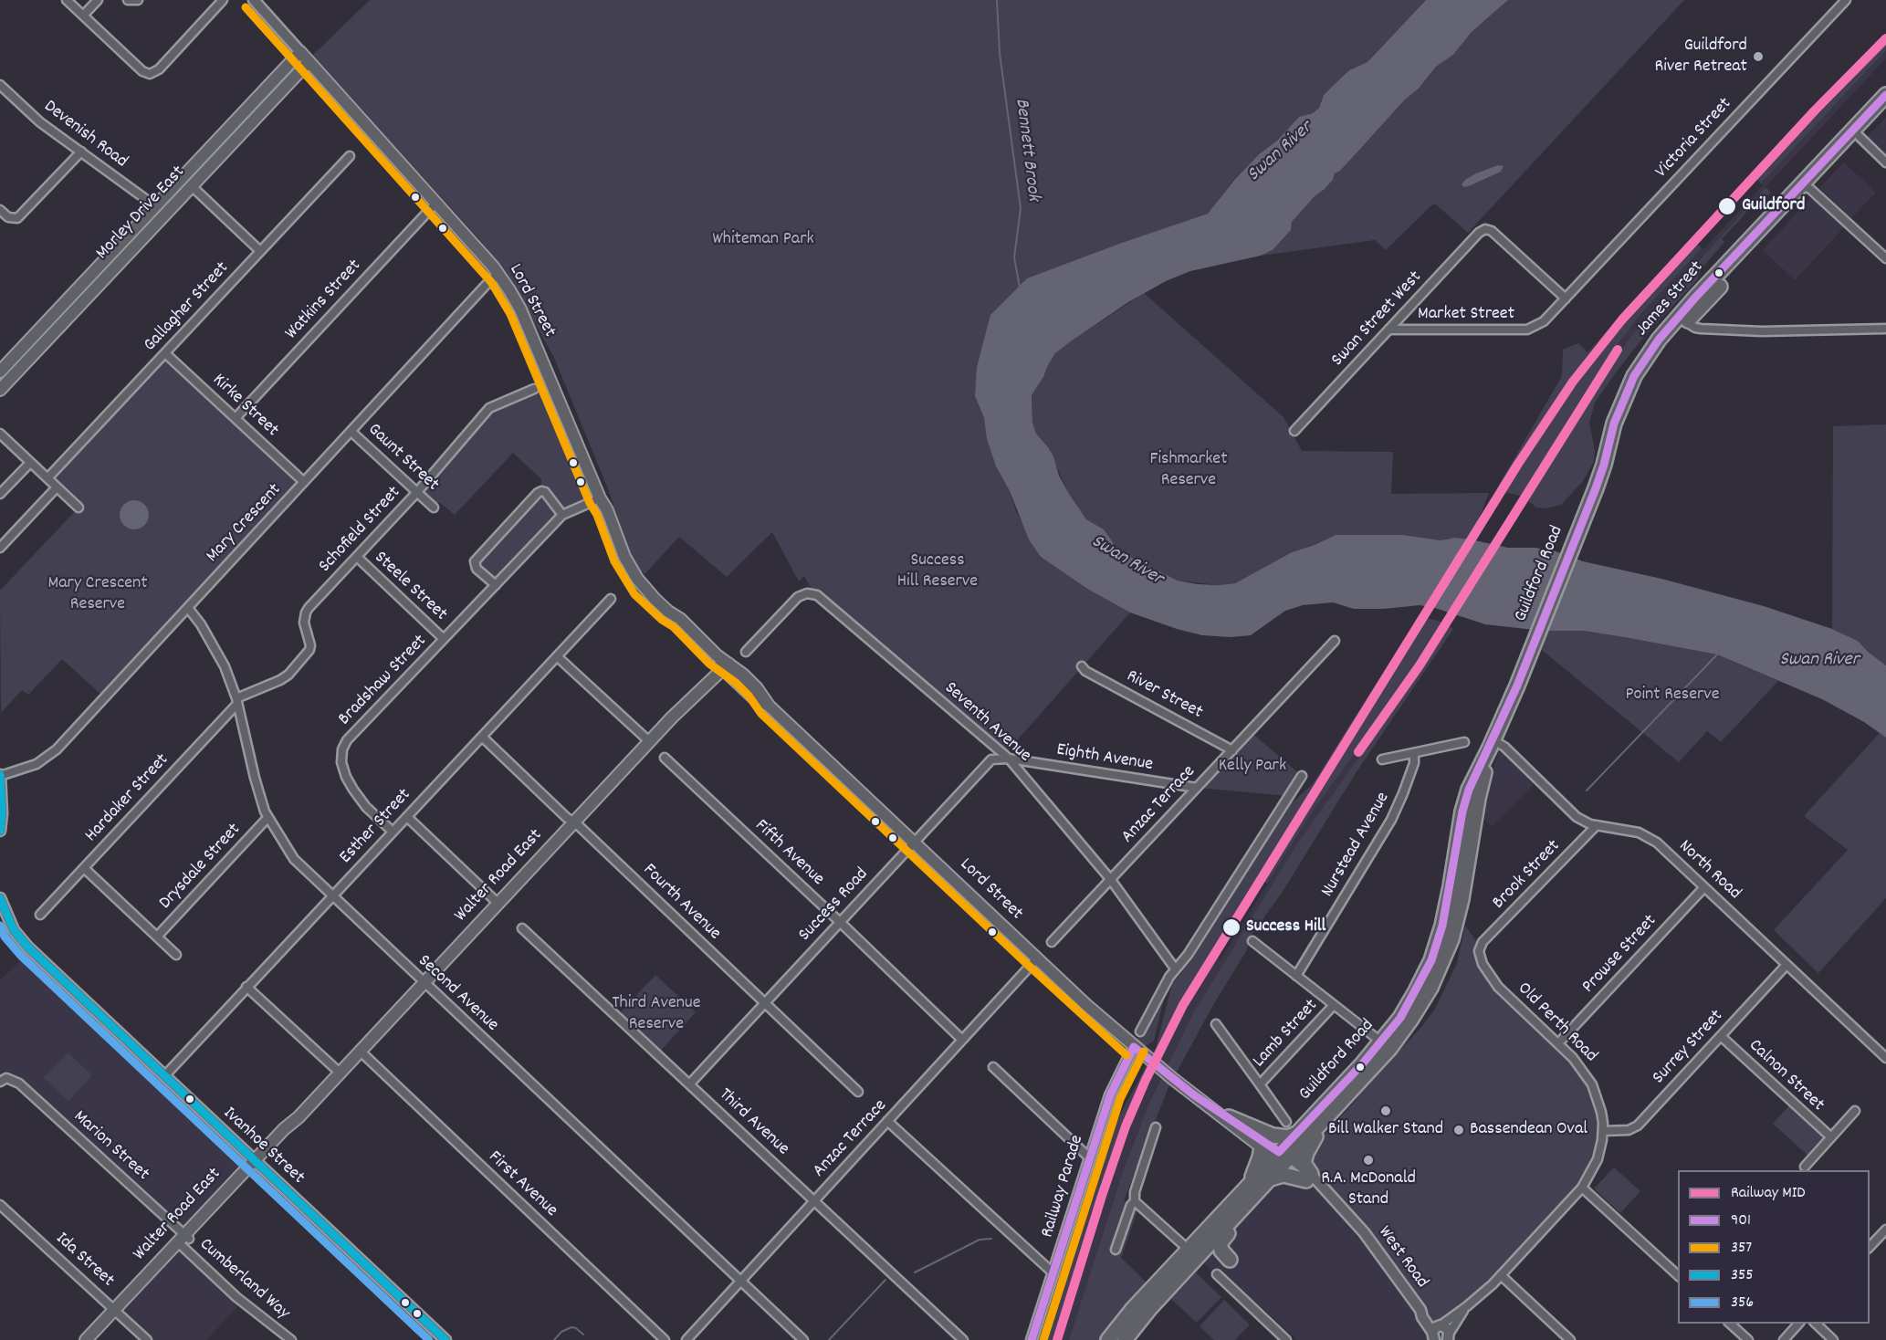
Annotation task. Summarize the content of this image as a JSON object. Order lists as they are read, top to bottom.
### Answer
{
  "streets": {
    "highway": ["James Street", "Guildford Road"],
    "main road": ["Morley Drive East", "Lord Street", "Walter Road East"],
    "street": [
      "Devenish Road",
      "Victoria Street",
      "Watkins Street",
      "Gallagher Street",
      "Market Street",
      "Swan Street West",
      "Kirke Street",
      "Gaunt Street",
      "Mary Crescent",
      "Schofield Street",
      "Steele Street",
      "Bradshaw Street",
      "River Street",
      "Seventh Avenue",
      "Eighth Avenue",
      "Hardaker Street",
      "Anzac Terrace",
      "Esther Street",
      "Nurstead Avenue",
      "Fifth Avenue",
      "Drysdale Street",
      "North Road",
      "Brook Street",
      "Fourth Avenue",
      "Success Road",
      "Prowse Street",
      "Second Avenue",
      "Old Perth Road",
      "Lamb Street",
      "Surrey Street",
      "Calnon Street",
      "Third Avenue",
      "Marion Street",
      "Ivanhoe Street",
      "First Avenue",
      "Railway Parade",
      "West Road",
      "Ida Street",
      "Cumberland Way"
    ]
  },
  "crossings": [
    ["Devenish Road", "Morley Drive East"],
    ["Victoria Street", "Market Street"],
    ["Victoria Street", "Swan Street West"],
    ["Morley Drive East", "Lord Street"],
    ["James Street", "Guildford Road"],
    ["Watkins Street", "Lord Street"],
    ["Watkins Street", "Kirke Street"],
    ["Lord Street", "Mary Crescent"],
    ["Lord Street", "Guildford Road"],
    ["Lord Street", "Bradshaw Street"],
    ["Lord Street", "Anzac Terrace"],
    ["Lord Street", "Walter Road East"],
    ["Lord Street", "Success Road"],
    ["Lord Street", "Railway Parade"],
    ["Lord Street", "West Road"],
    ["Gallagher Street", "Kirke Street"],
    ["Market Street", "Swan Street West"],
    ["Kirke Street", "Mary Crescent"],
    ["Gaunt Street", "Mary Crescent"],
    ["Gaunt Street", "Schofield Street"],
    ["Mary Crescent", "Second Avenue"],
    ["Schofield Street", "Steele Street"],
    ["Schofield Street", "Hardaker Street"],
    ["Schofield Street", "Second Avenue"],
    ["Guildford Road", "North Road"],
    ["Guildford Road", "West Road"],
    ["Steele Street", "Bradshaw Street"],
    ["Bradshaw Street", "Esther Street"],
    ["River Street", "Anzac Terrace"],
    ["Seventh Avenue", "Eighth Avenue"],
    ["Seventh Avenue", "Anzac Terrace"],
    ["Seventh Avenue", "Success Road"],
    ["Eighth Avenue", "Anzac Terrace"],
    ["Eighth Avenue", "Success Road"],
    ["Hardaker Street", "Second Avenue"],
    ["Anzac Terrace", "Fifth Avenue"],
    ["Anzac Terrace", "Second Avenue"],
    ["Anzac Terrace", "Third Avenue"],
    ["Esther Street", "Fourth Avenue"],
    ["Esther Street", "Second Avenue"],
    ["Esther Street", "Ivanhoe Street"],
    ["Fifth Avenue", "Success Road"],
    ["Drysdale Street", "Second Avenue"],
    ["North Road", "Brook Street"],
    ["North Road", "Prowse Street"],
    ["North Road", "Surrey Street"],
    ["Brook Street", "Old Perth Road"],
    ["Walter Road East", "Fourth Avenue"],
    ["Walter Road East", "Second Avenue"],
    ["Walter Road East", "Marion Street"],
    ["Walter Road East", "Ivanhoe Street"],
    ["Walter Road East", "First Avenue"],
    ["Walter Road East", "Ida Street"],
    ["Walter Road East", "Cumberland Way"],
    ["Fourth Avenue", "Success Road"],
    ["Success Road", "Third Avenue"],
    ["Prowse Street", "Old Perth Road"],
    ["Old Perth Road", "Surrey Street"],
    ["Old Perth Road", "West Road"],
    ["Surrey Street", "Calnon Street"],
    ["Marion Street", "Cumberland Way"]
  ],
  "water": ["Bennett Brook", "Swan River"],
  "parks": [
    "Whiteman Park",
    "Fishmarket Reserve",
    "Success Hill Reserve",
    "Mary Crescent Reserve",
    "Point Reserve",
    "Kelly Park",
    "Third Avenue Reserve"
  ],
  "places": [
    "Guildford River Retreat",
    "Guildford",
    "Success Hill",
    "Bill Walker Stand",
    "Bassendean Oval",
    "R.A. McDonald Stand"
  ],
  "lines": [
    "transit line 357",
    "rail line MID",
    "transit line 901",
    "transit line 355",
    "transit line 356"
  ],
  "legend": [
    "Railway MID",
    "901",
    "357",
    "355",
    "356"
  ]
}
